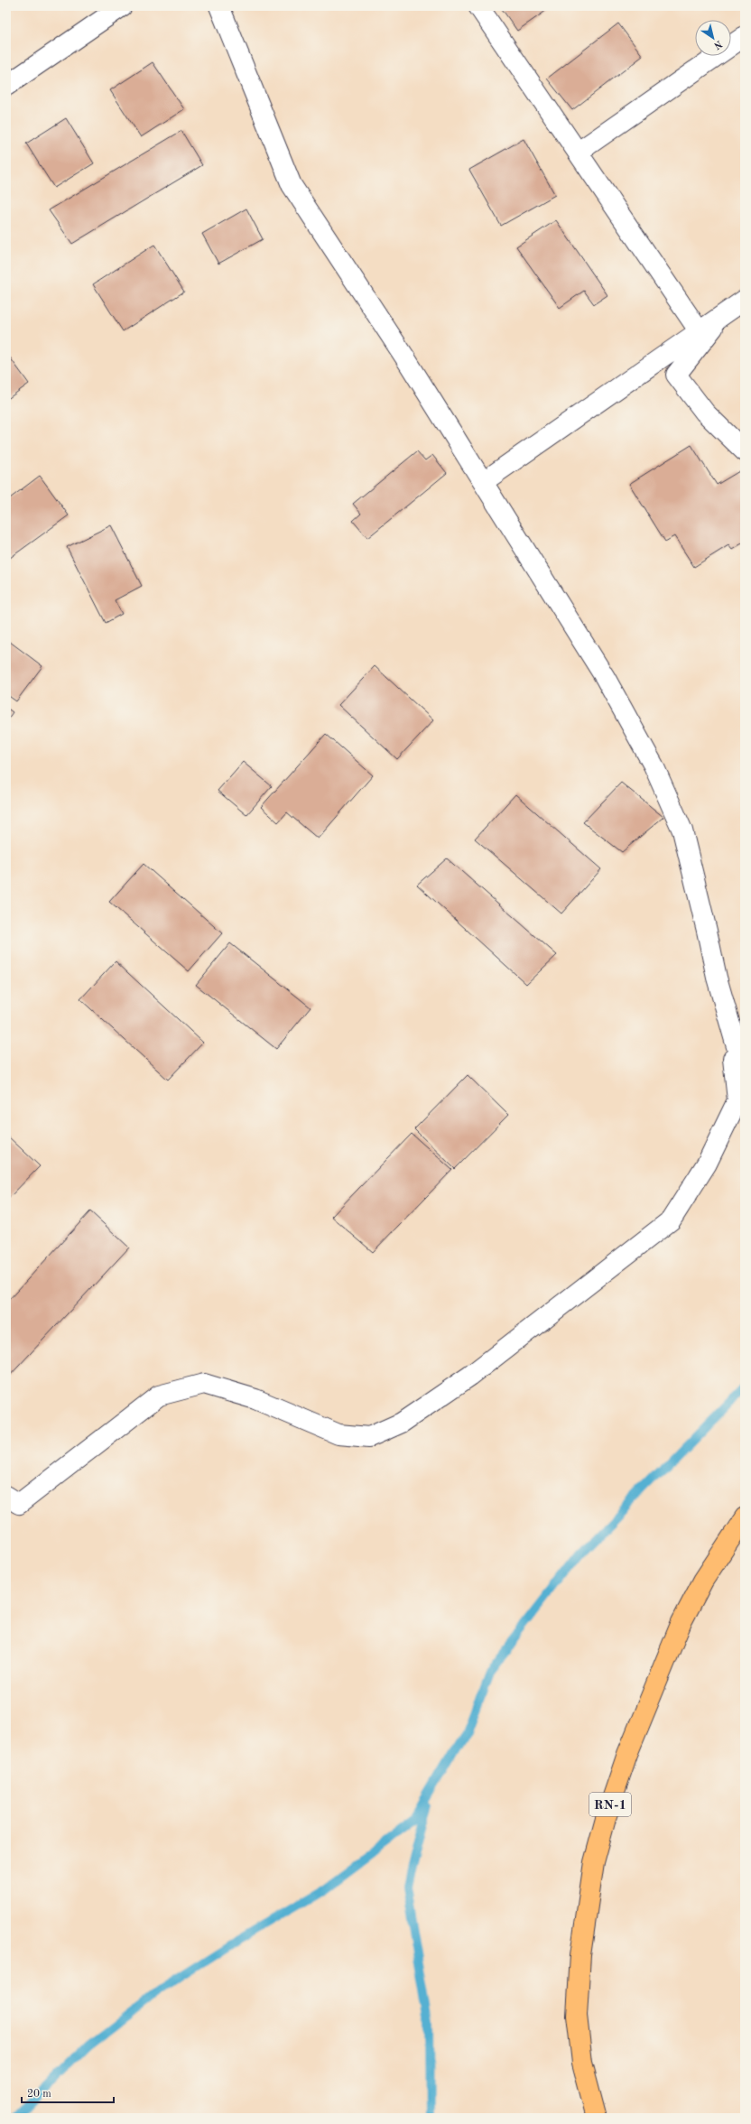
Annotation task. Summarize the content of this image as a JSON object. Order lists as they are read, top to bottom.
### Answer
{
  "streets": {
    "highway": ["RN-1"]
  },
  "scale_bar": "20 m",
  "north": "bottom right"
}
